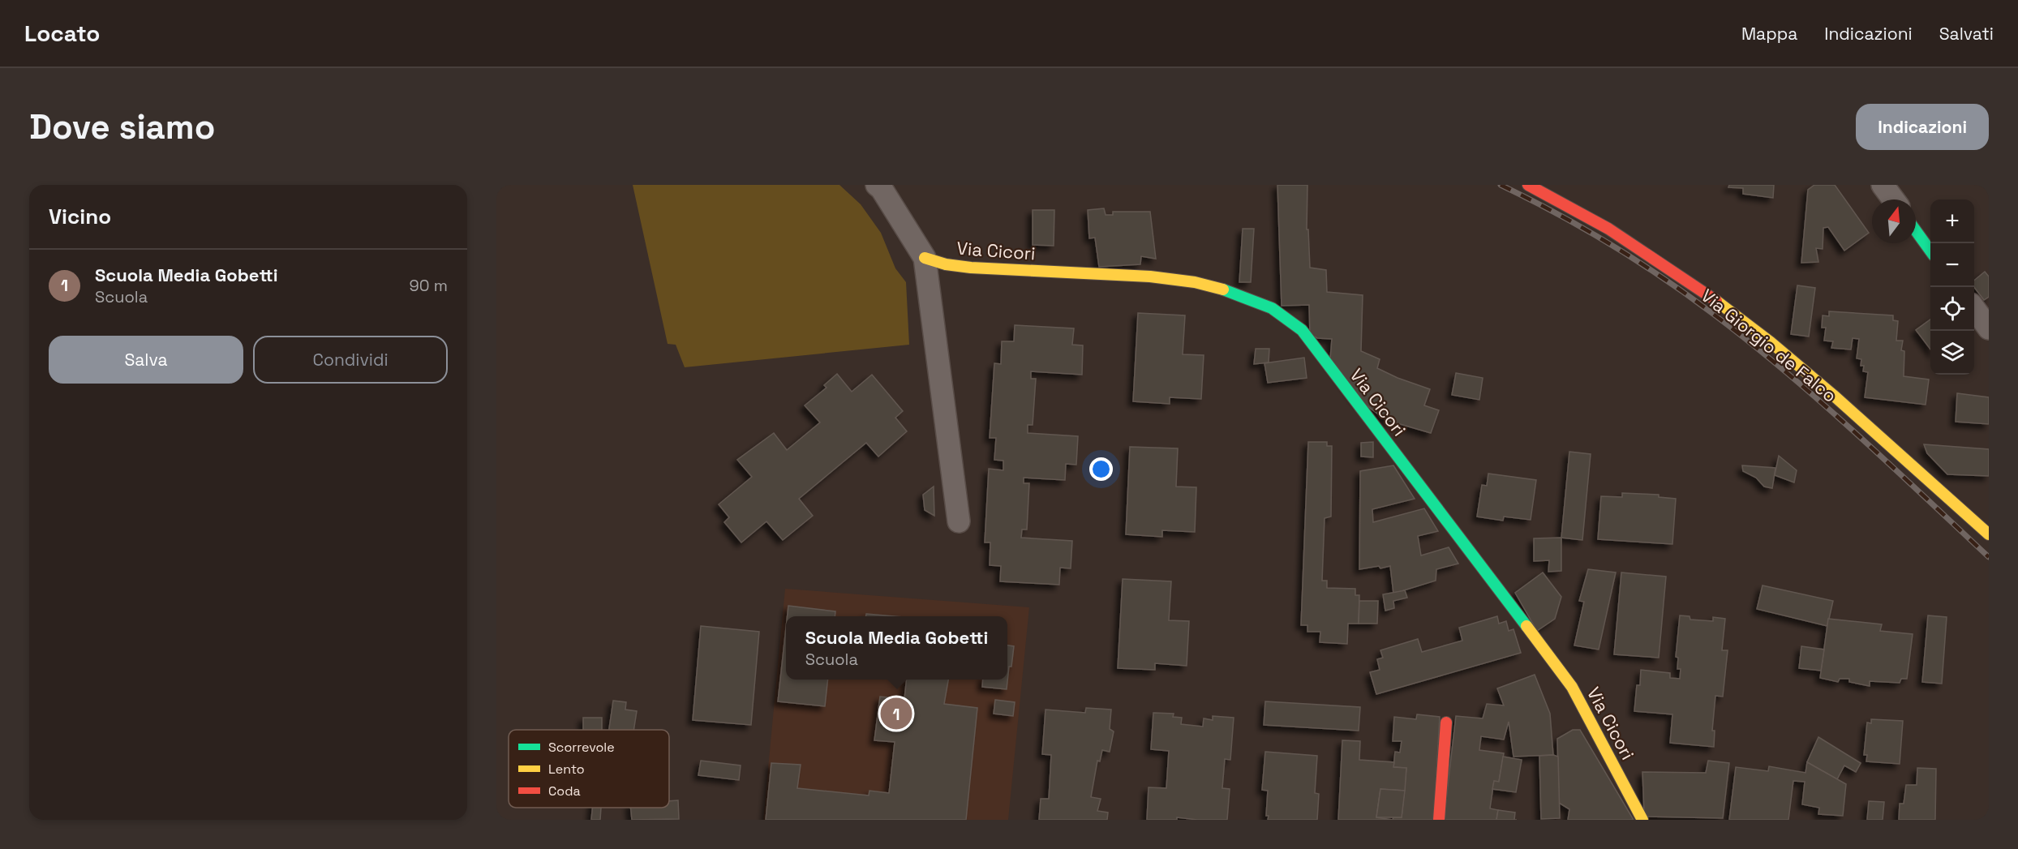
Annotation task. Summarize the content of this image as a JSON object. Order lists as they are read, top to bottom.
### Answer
{
  "streets": {
    "street": ["Via Cicori", "Via Giorgio de Falco"]
  },
  "legend": ["Scorrevole", "Lento", "Coda"],
  "north": "top",
  "page": {
    "header": "Locato",
    "nav": ["Mappa", "Indicazioni", "Salvati"],
    "buttons": [
      "Indicazioni",
      ["Salva", "Condividi"]
    ],
    "title": "Dove siamo",
    "heading": "Vicino",
    "map_buttons": ["+", "−"],
    "list": [
      {
        "mark": "1",
        "name": "Scuola Media Gobetti",
        "note": "Scuola",
        "value": "90 m"
      }
    ],
    "popup": ["Scuola Media Gobetti", "Scuola"],
    "pins": "1"
  }
}
